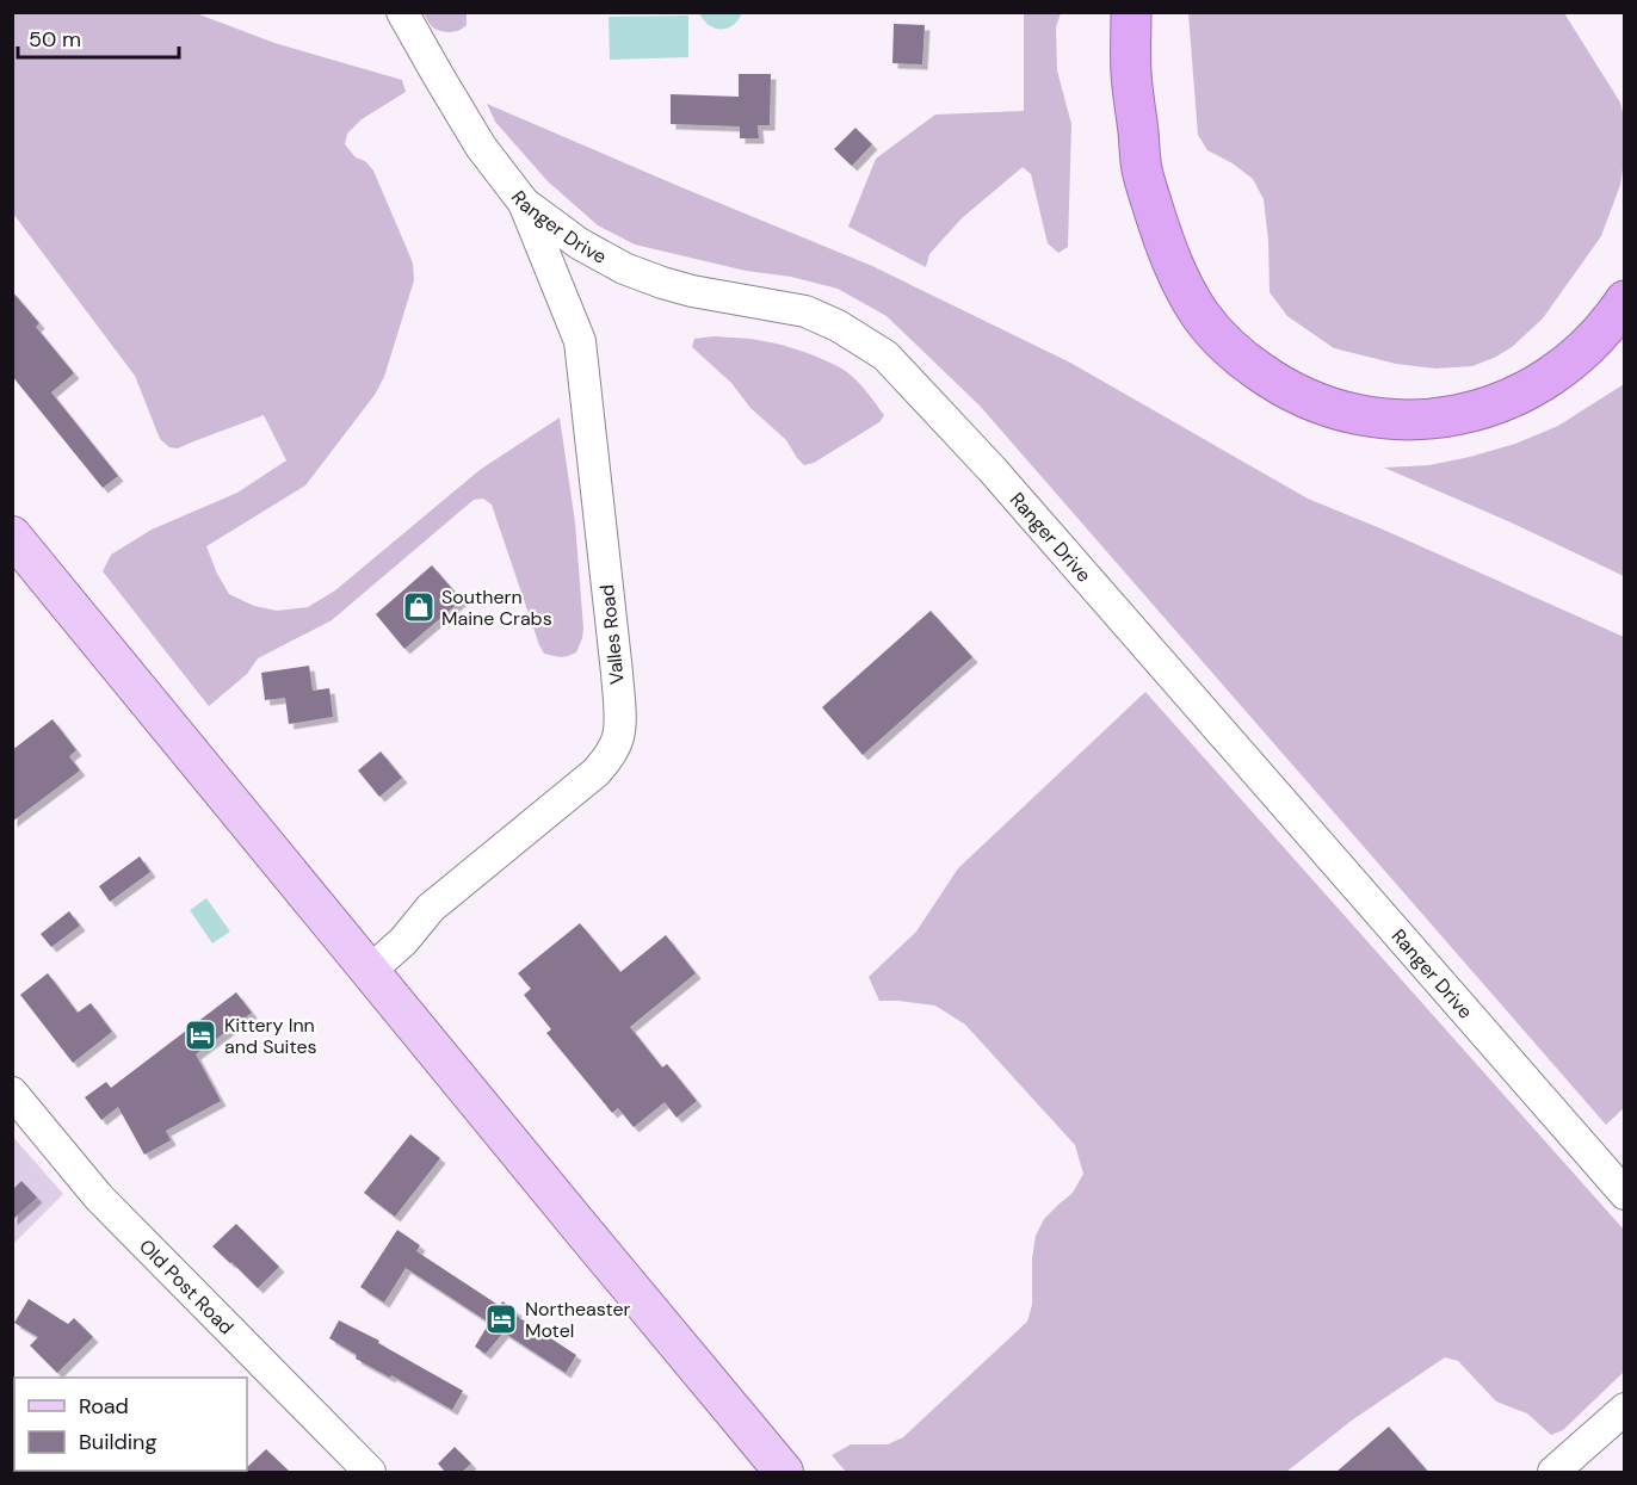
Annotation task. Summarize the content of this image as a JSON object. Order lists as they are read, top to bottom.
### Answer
{
  "streets": {
    "street": ["Ranger Drive", "Valles Road", "Old Post Road"]
  },
  "crossings": [
    ["Ranger Drive", "Valles Road"]
  ],
  "places": {
    "shop": ["Southern Maine Crabs"],
    "hotel": ["Kittery Inn and Suites", "Northeaster Motel"]
  },
  "legend": ["Road", "Building"],
  "scale_bar": "50 m"
}
